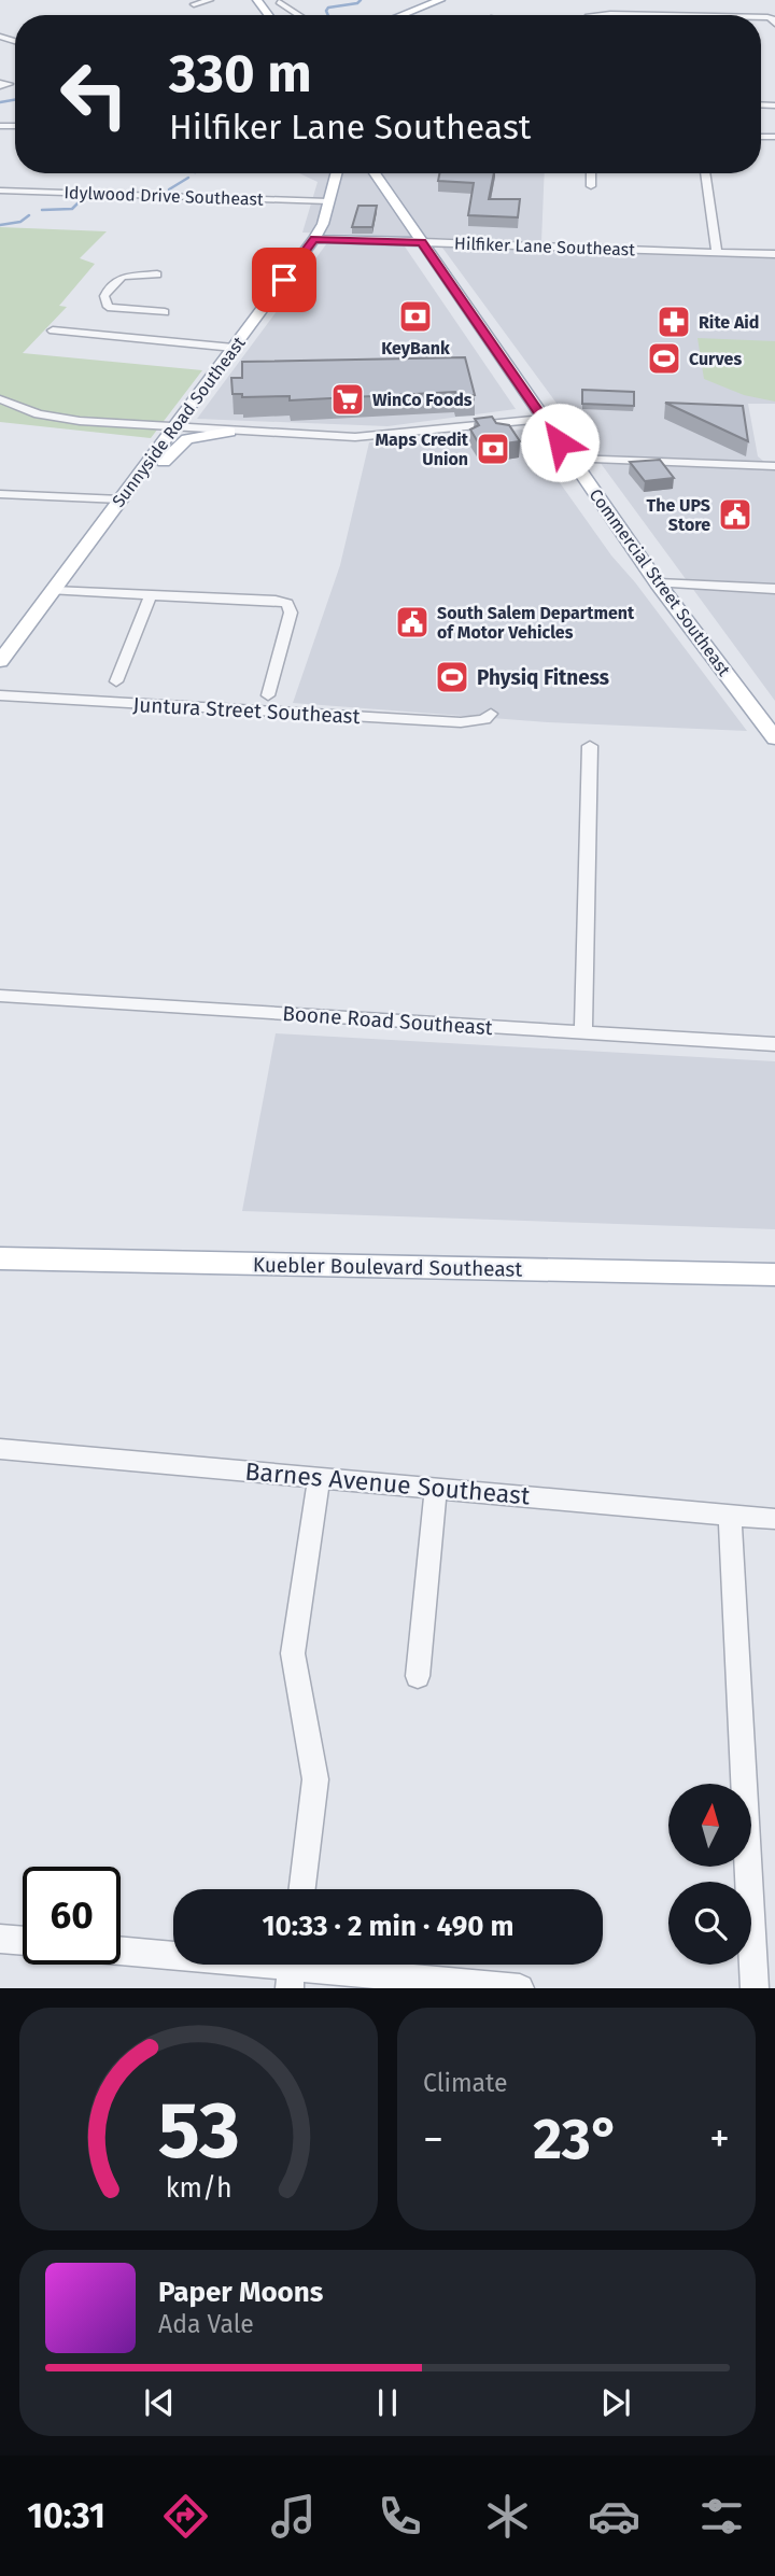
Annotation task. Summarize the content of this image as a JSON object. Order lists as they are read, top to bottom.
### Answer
{
  "streets": {
    "main road": [
      "Hilfiker Lane Southeast",
      "Sunnyside Road Southeast",
      "Commercial Street Southeast",
      "Kuebler Boulevard Southeast"
    ],
    "street": [
      "Idylwood Drive Southeast",
      "Juntura Street Southeast",
      "Boone Road Southeast",
      "Barnes Avenue Southeast"
    ]
  },
  "crossings": [
    ["Idylwood Drive Southeast", "Sunnyside Road Southeast"],
    ["Hilfiker Lane Southeast", "Sunnyside Road Southeast"],
    ["Hilfiker Lane Southeast", "Commercial Street Southeast"]
  ],
  "places": {
    "bank": ["KeyBank", "Maps Credit Union"],
    "pharmacy": ["Rite Aid"],
    "sports": ["Curves", "Physiq Fitness"],
    "supermarket": ["WinCo Foods"],
    "public building": ["The UPS Store", "South Salem Department of Motor Vehicles"]
  },
  "north": "top",
  "page": {
    "turn": ["330 m", "Hilfiker Lane Southeast"],
    "limit": "60",
    "trip": "10:33 · 2 min · 490 m",
    "tile": "Climate",
    "heat": ["−", "23°", "+"],
    "song": ["Paper Moons", "Ada Vale"],
    "tabs": "10:31",
    "gauge": ["53", "km/h"]
  }
}
